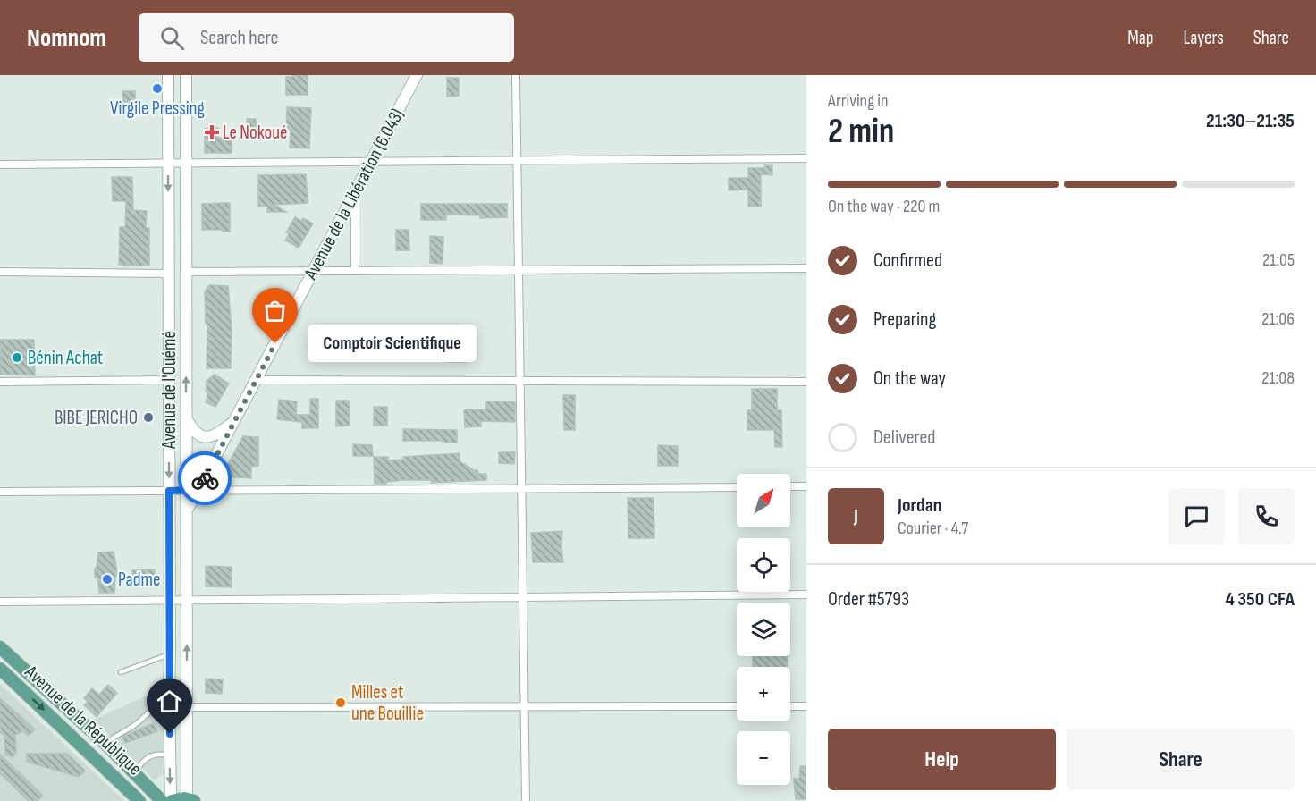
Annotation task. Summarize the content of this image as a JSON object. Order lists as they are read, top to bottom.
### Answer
{
  "streets": {
    "main road": ["Avenue de la Libération (6.043)", "Avenue de l'Ouémé", "Avenue de la République"]
  },
  "crossings": [
    ["Avenue de la Libération (6.043)", "Avenue de l'Ouémé"]
  ],
  "places": {
    "other": [
      "Virgile Pressing",
      "Comptoir Scientifique",
      "Bénin Achat",
      "BIBE JERICHO",
      "Padme",
      "Milles et une Bouillie"
    ],
    "health": ["Le Nokoué"]
  },
  "north": "top right",
  "page": {
    "header": "Nomnom",
    "search": "Search here",
    "nav": ["Map", "Layers", "Share"],
    "heading": ["2 min", "Arriving in", "21:30–21:35"],
    "panel": [
      "Jordan",
      "Courier · 4.7",
      "Order #5793",
      "4 350 CFA"
    ],
    "bar": "On the way · 220 m",
    "list": [
      ["Confirmed", "21:05"],
      ["Preparing", "21:06"],
      ["On the way", "21:08"],
      "Delivered"
    ],
    "bubble": "Comptoir Scientifique",
    "map_buttons": ["+", "−"],
    "round": "J",
    "buttons": ["Help", "Share"]
  }
}
